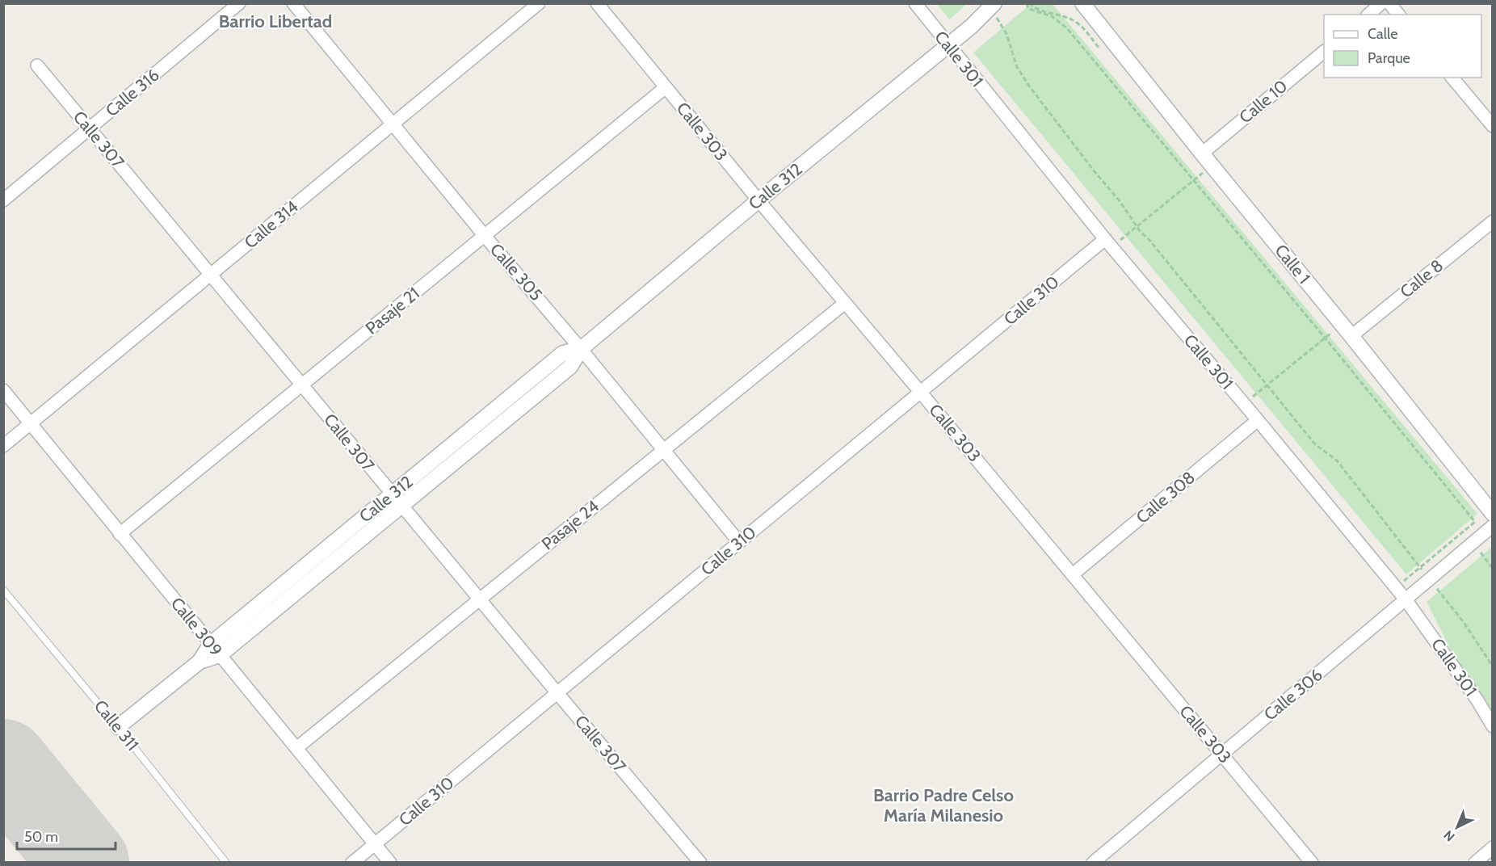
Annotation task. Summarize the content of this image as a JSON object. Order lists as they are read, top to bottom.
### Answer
{
  "streets": {
    "street": [
      "Calle 301",
      "Calle 316",
      "Calle 10",
      "Calle 303",
      "Calle 307",
      "Calle 312",
      "Calle 314",
      "Calle 1",
      "Calle 305",
      "Calle 8",
      "Calle 310",
      "Pasaje 21",
      "Calle 308",
      "Pasaje 24",
      "Calle 309",
      "Calle 306"
    ],
    "lane": ["Calle 311"]
  },
  "crossings": [
    ["Calle 301", "Calle 312"],
    ["Calle 301", "Calle 310"],
    ["Calle 301", "Calle 308"],
    ["Calle 301", "Calle 306"],
    ["Calle 316", "Calle 307"],
    ["Calle 10", "Calle 1"],
    ["Calle 303", "Calle 312"],
    ["Calle 303", "Calle 310"],
    ["Calle 303", "Pasaje 21"],
    ["Calle 303", "Calle 308"],
    ["Calle 303", "Pasaje 24"],
    ["Calle 303", "Calle 306"],
    ["Calle 307", "Calle 312"],
    ["Calle 307", "Calle 314"],
    ["Calle 307", "Calle 310"],
    ["Calle 307", "Pasaje 21"],
    ["Calle 307", "Pasaje 24"],
    ["Calle 312", "Calle 305"],
    ["Calle 312", "Calle 309"],
    ["Calle 312", "Calle 311"],
    ["Calle 314", "Calle 305"],
    ["Calle 314", "Calle 309"],
    ["Calle 1", "Calle 8"],
    ["Calle 305", "Calle 310"],
    ["Calle 305", "Pasaje 21"],
    ["Calle 305", "Pasaje 24"],
    ["Calle 310", "Calle 309"],
    ["Pasaje 21", "Calle 309"],
    ["Pasaje 24", "Calle 309"]
  ],
  "districts": ["Barrio Libertad", "Barrio Padre Celso María Milanesio"],
  "legend": ["Calle", "Parque"],
  "scale_bar": "50 m",
  "north": "bottom left"
}
